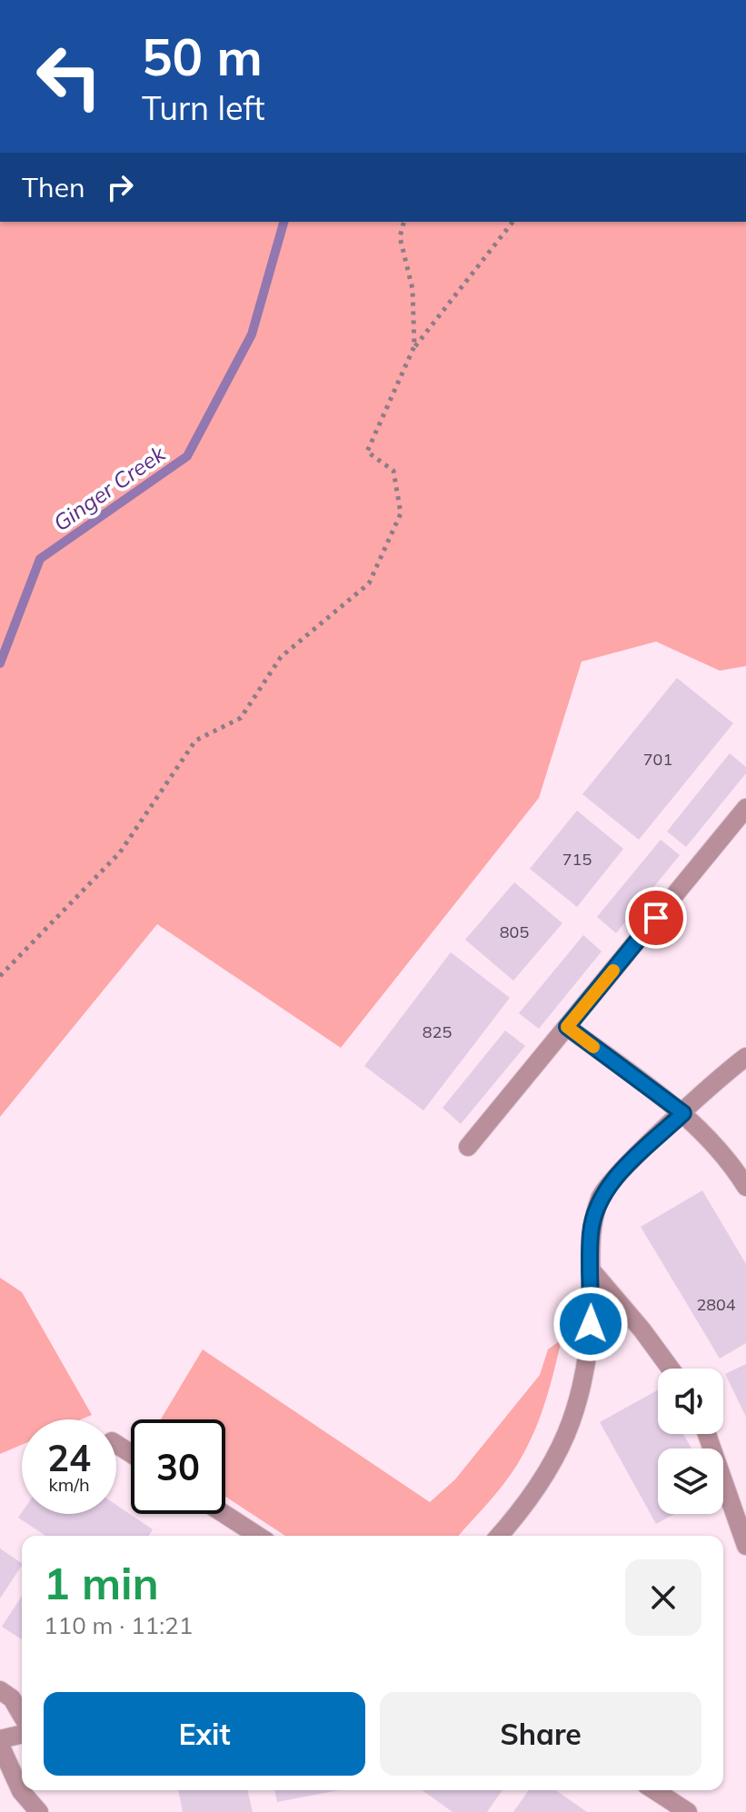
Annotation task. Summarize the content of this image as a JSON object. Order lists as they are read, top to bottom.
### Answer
{
  "water": ["Ginger Creek"],
  "house_numbers": [
    "701",
    "715",
    "805",
    "825",
    "2804"
  ],
  "page": {
    "turn": ["50 m", "Turn left"],
    "then": "Then",
    "speed": "24 km/h",
    "limit": "30",
    "heading": ["1 min", "110 m · 11:21"],
    "buttons": ["Exit", "Share"]
  }
}
